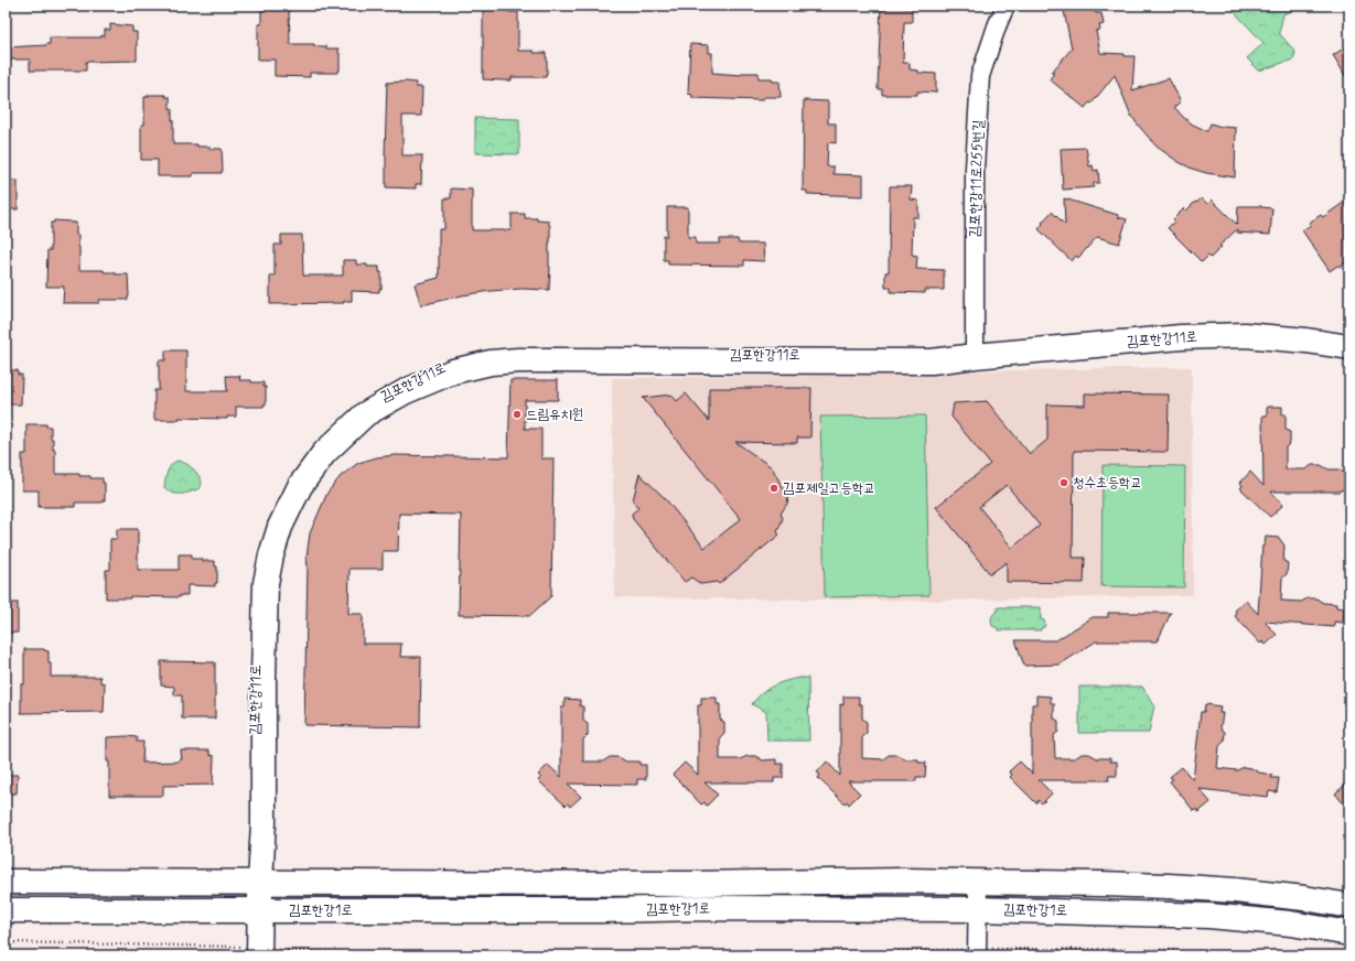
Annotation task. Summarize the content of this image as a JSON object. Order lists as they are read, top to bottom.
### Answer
{
  "streets": {
    "street": ["김포한강11로255번길", "김포한강11로", "김포한강1로"]
  },
  "crossings": [
    ["김포한강11로255번길", "김포한강11로"],
    ["김포한강11로", "김포한강1로"]
  ],
  "places": ["드림유치원", "청수초등학교", "김포제일고등학교"]
}
